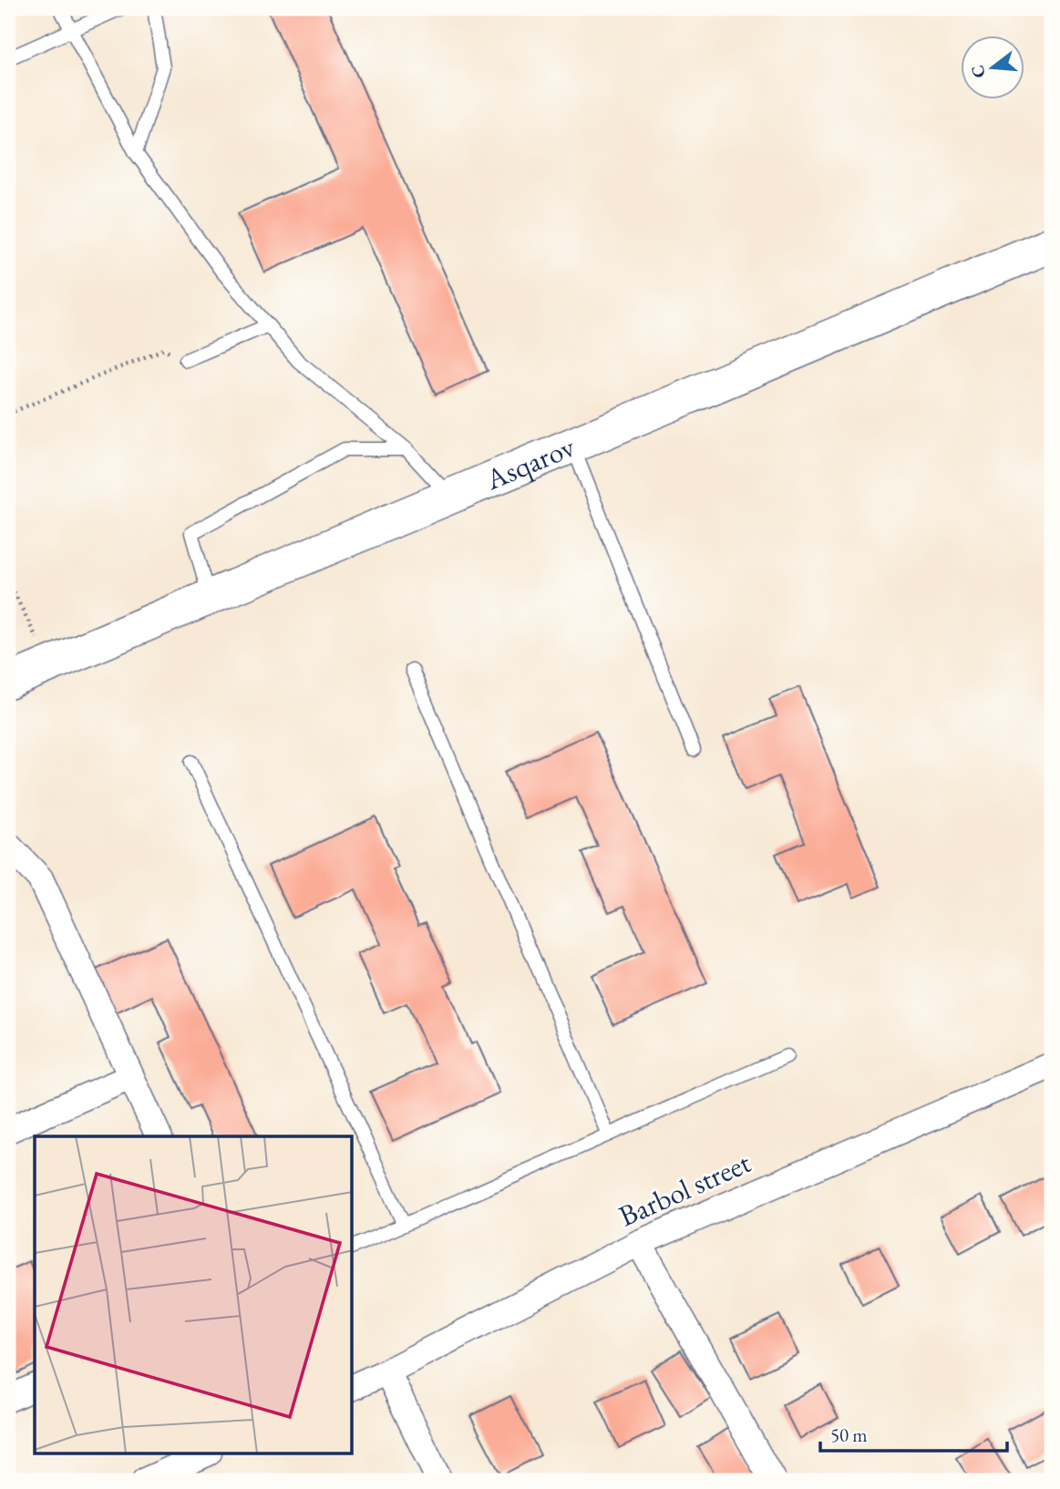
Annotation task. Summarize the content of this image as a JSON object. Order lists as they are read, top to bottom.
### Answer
{
  "streets": {
    "main road": ["Asqarov"],
    "street": ["Barbol street"]
  },
  "scale_bar": "50 m",
  "north": "left"
}
